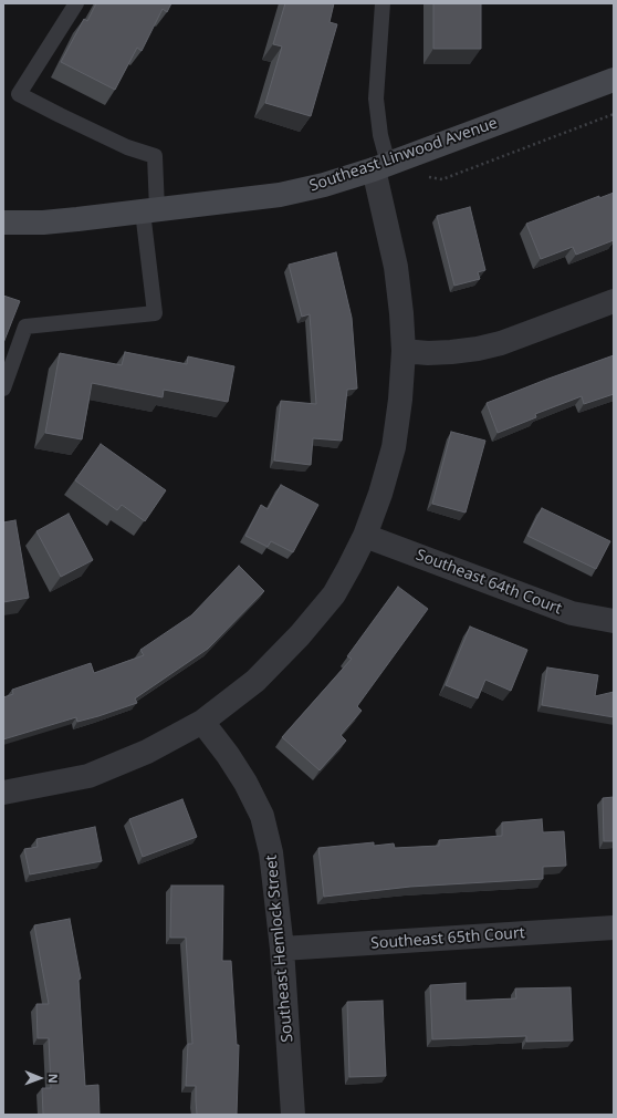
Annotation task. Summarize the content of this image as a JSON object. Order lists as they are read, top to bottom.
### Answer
{
  "streets": {
    "main road": ["Southeast Linwood Avenue"],
    "street": ["Southeast 64th Court", "Southeast 65th Court", "Southeast Hemlock Street"]
  },
  "crossings": [
    ["Southeast 65th Court", "Southeast Hemlock Street"]
  ],
  "north": "right"
}
